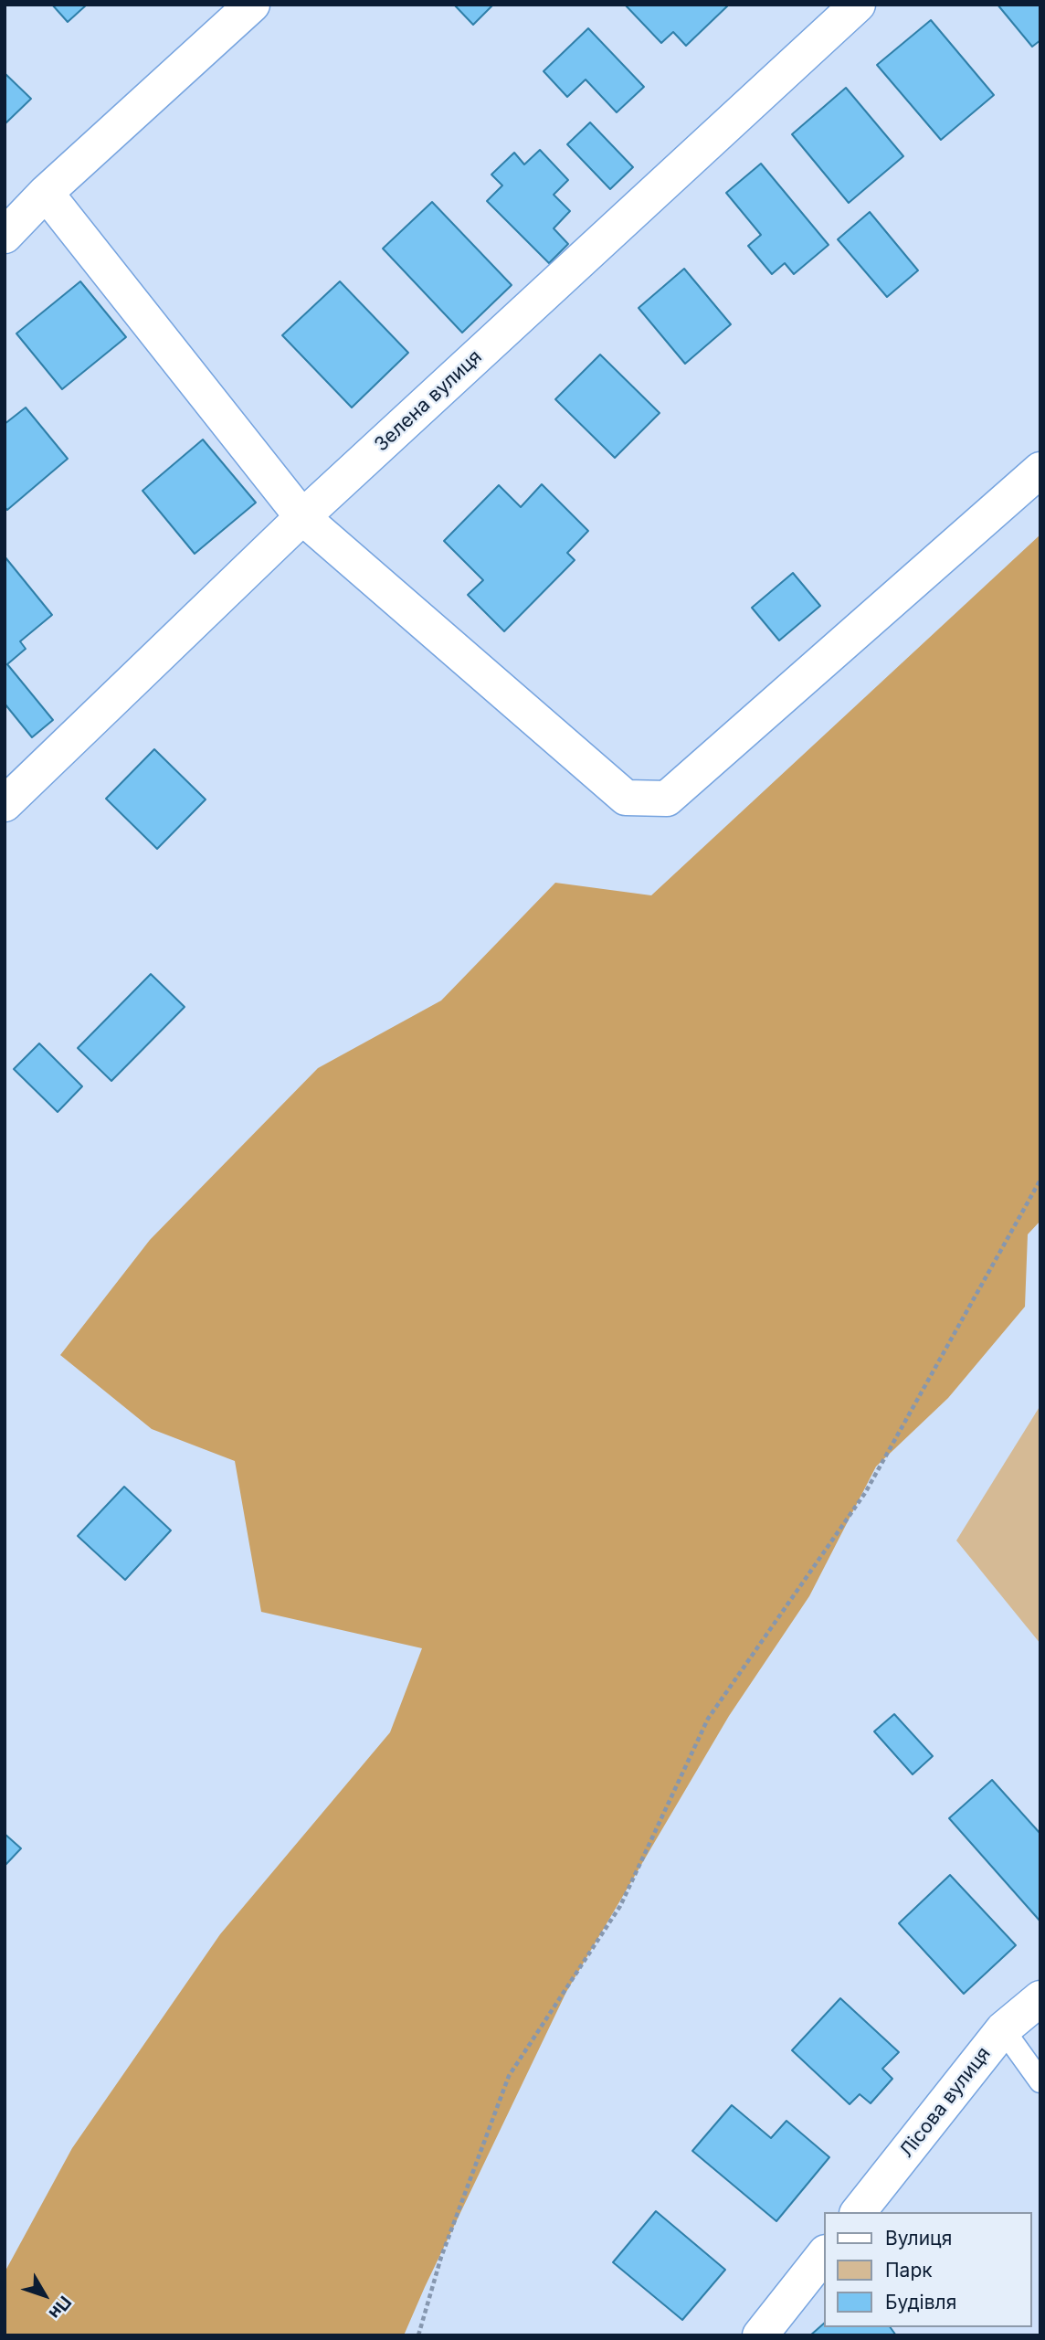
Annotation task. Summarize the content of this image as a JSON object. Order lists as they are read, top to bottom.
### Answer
{
  "streets": {
    "street": ["Зелена вулиця", "Лісова вулиця"]
  },
  "legend": ["Вулиця", "Парк", "Будівля"],
  "north": "bottom right"
}
